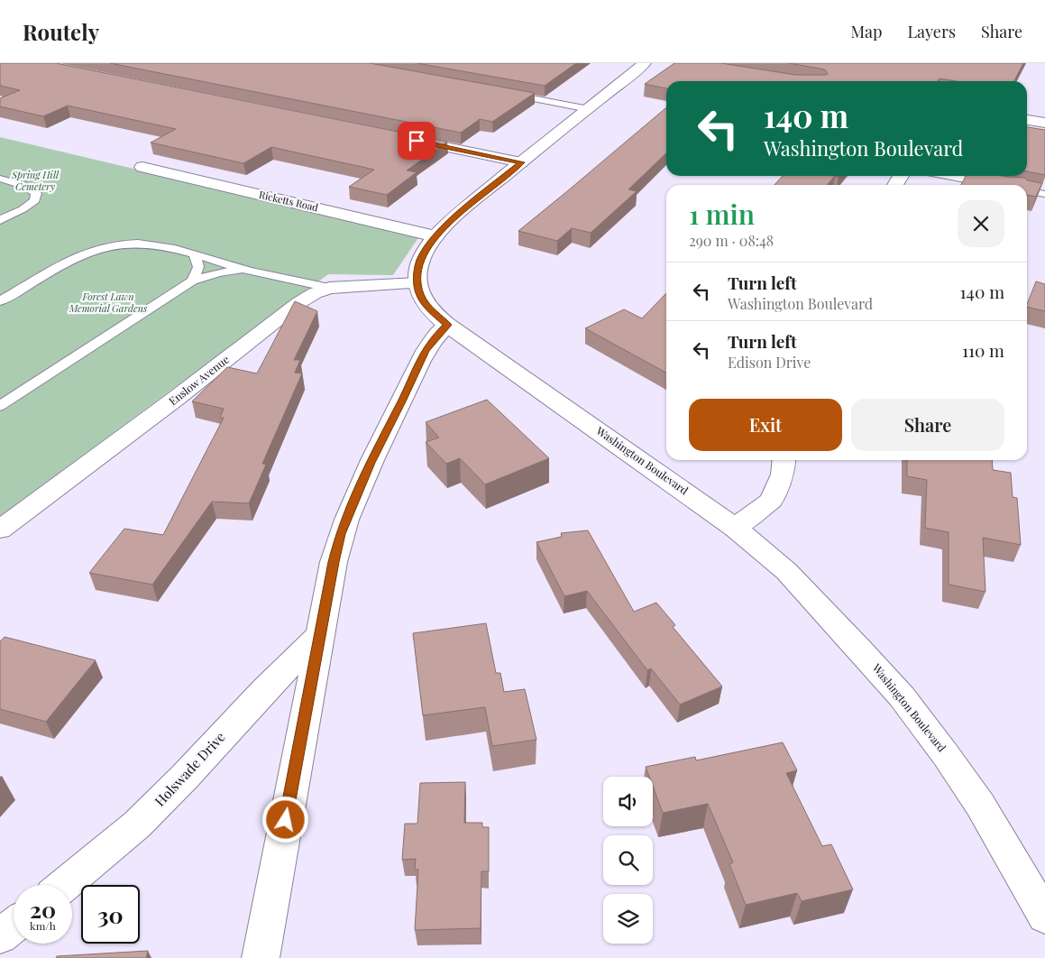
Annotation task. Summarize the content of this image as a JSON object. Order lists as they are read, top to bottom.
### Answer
{
  "streets": {
    "street": [
      "Ricketts Road",
      "Enslow Avenue",
      "Washington Boulevard",
      "Holswade Drive"
    ]
  },
  "crossings": [
    ["Ricketts Road", "Washington Boulevard"],
    ["Enslow Avenue", "Washington Boulevard"]
  ],
  "parks": ["Spring Hill Cemetery", "Forest Lawn Memorial Gardens"],
  "page": {
    "header": "Routely",
    "nav": ["Map", "Layers", "Share"],
    "turn": ["140 m", "Washington Boulevard"],
    "heading": ["1 min", "290 m · 08:48"],
    "list": [
      {
        "name": "Turn left",
        "note": "Washington Boulevard",
        "value": "140 m"
      },
      {
        "name": "Turn left",
        "note": "Edison Drive",
        "value": "110 m"
      }
    ],
    "buttons": ["Exit", "Share"],
    "speed": "20 km/h",
    "limit": "30"
  }
}
